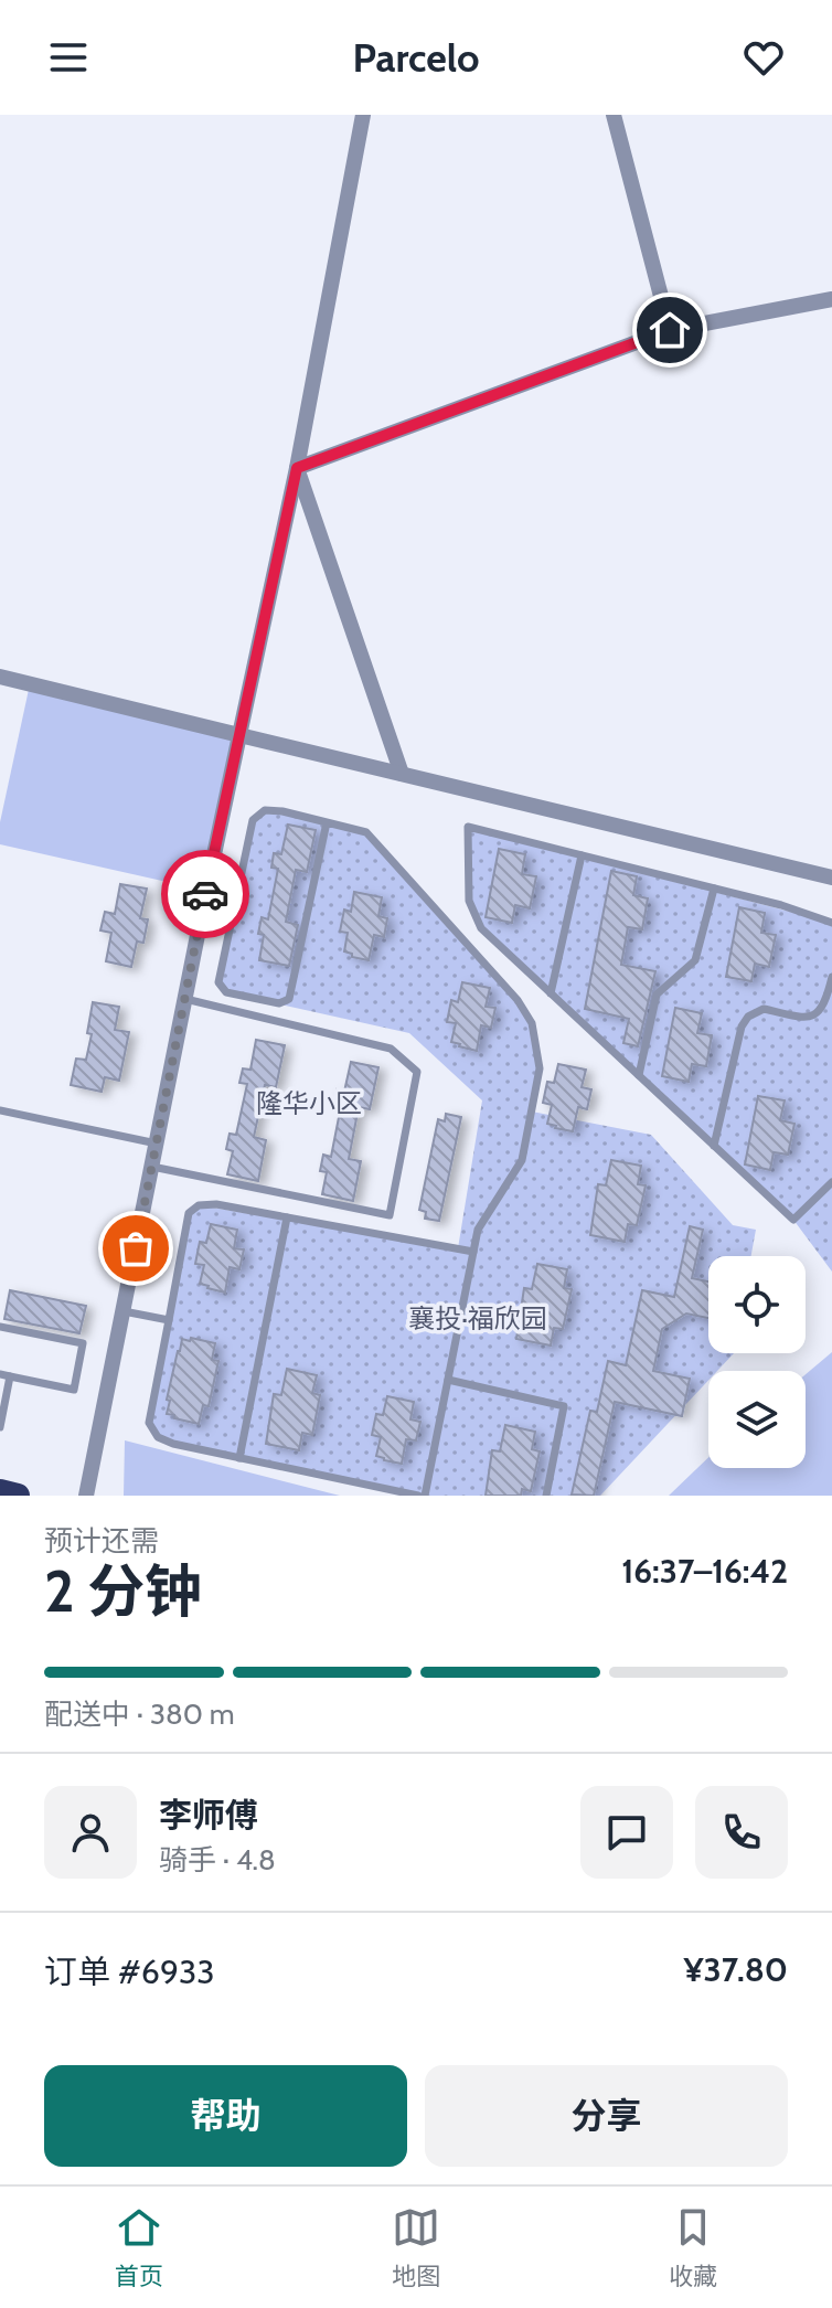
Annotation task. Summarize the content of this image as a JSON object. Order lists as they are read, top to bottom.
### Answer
{
  "districts": ["隆华小区", "襄投·福欣园"],
  "page": {
    "header": "Parcelo",
    "heading": ["2 分钟", "预计还需", "16:37–16:42"],
    "panel": [
      "李师傅",
      "骑手 · 4.8",
      "订单 #6933",
      "¥37.80"
    ],
    "bar": "配送中 · 380 m",
    "buttons": ["帮助", "分享"],
    "tabs": ["首页", "地图", "收藏"]
  }
}
